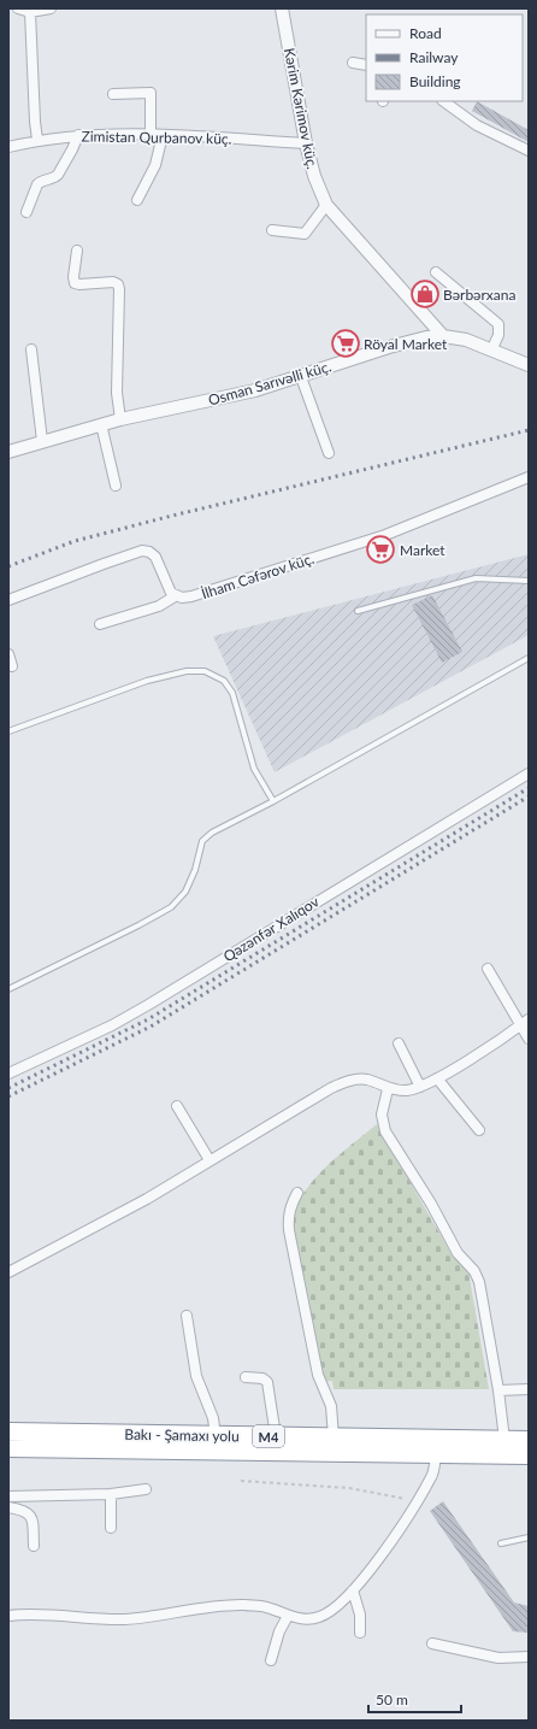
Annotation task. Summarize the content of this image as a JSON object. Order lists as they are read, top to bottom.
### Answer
{
  "streets": {
    "highway": ["Bakı - Şamaxı yolu", "M4"],
    "street": [
      "Kərim Kərimov küç.",
      "Zimistan Qurbanov küç.",
      "Osman Sarıvəlli küç.",
      "İlham Cəfərov küç.",
      "Qəzənfər Xalıqov"
    ]
  },
  "crossings": [
    ["Kərim Kərimov küç.", "Zimistan Qurbanov küç."],
    ["Kərim Kərimov küç.", "Osman Sarıvəlli küç."]
  ],
  "places": {
    "shop": ["Bərbərxana"],
    "supermarket": ["Röyal Market", "Market"]
  },
  "legend": ["Road", "Railway", "Building"],
  "scale_bar": "50 m"
}
